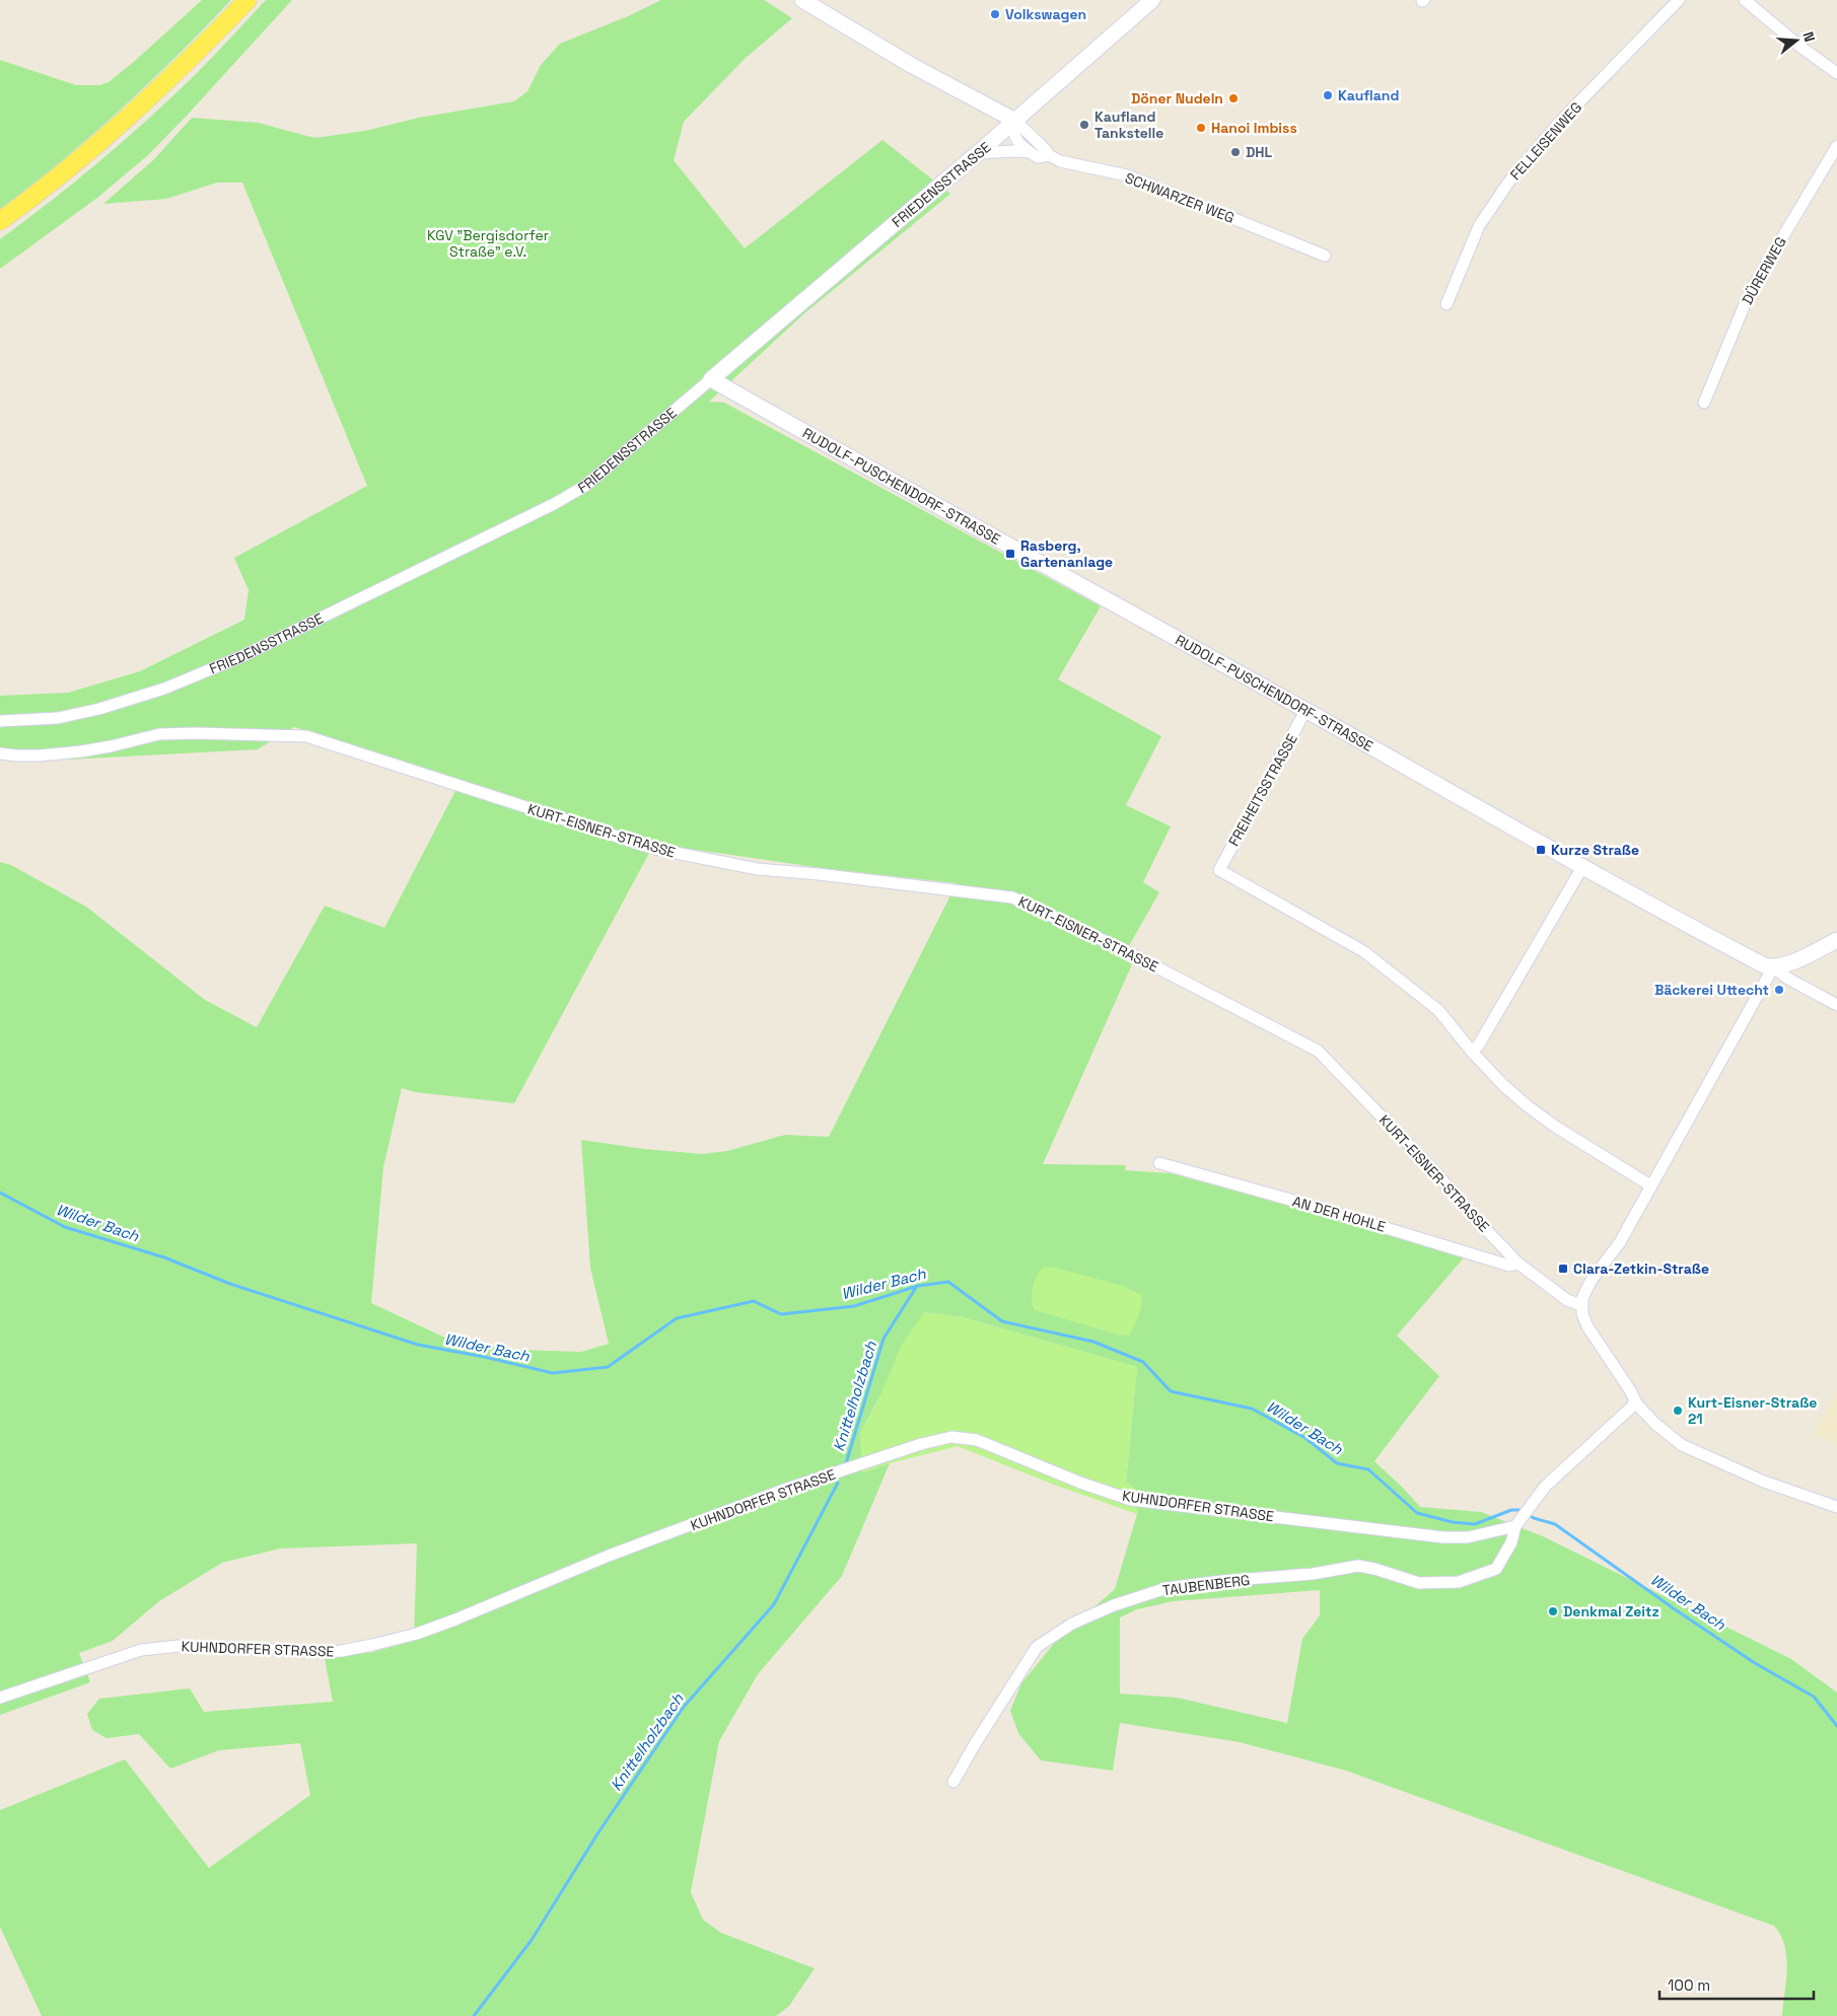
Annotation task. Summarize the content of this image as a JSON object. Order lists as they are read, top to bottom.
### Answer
{
  "streets": {
    "street": [
      "FELLEISENWEG",
      "FRIEDENSSTRASSE",
      "SCHWARZER WEG",
      "DÜRERWEG",
      "RUDOLF-PUSCHENDORF-STRASSE",
      "FREIHEITSSTRASSE",
      "KURT-EISNER-STRASSE",
      "AN DER HOHLE",
      "KUHNDORFER STRASSE",
      "TAUBENBERG"
    ]
  },
  "crossings": [
    ["FRIEDENSSTRASSE", "SCHWARZER WEG"],
    ["FRIEDENSSTRASSE", "RUDOLF-PUSCHENDORF-STRASSE"],
    ["RUDOLF-PUSCHENDORF-STRASSE", "FREIHEITSSTRASSE"],
    ["KURT-EISNER-STRASSE", "AN DER HOHLE"],
    ["KUHNDORFER STRASSE", "TAUBENBERG"]
  ],
  "water": ["Wilder Bach", "Knittelholzbach"],
  "parks": ["KGV \"Bergisdorfer Straße\" e.V."],
  "places": {
    "other": [
      "Volkswagen",
      "Kaufland",
      "Döner Nudeln",
      "Kaufland Tankstelle",
      "Hanoi Imbiss",
      "DHL",
      "Bäckerei Uttecht",
      "Kurt-Eisner-Straße 21",
      "Denkmal Zeitz"
    ],
    "transit": ["Rasberg, Gartenanlage", "Kurze Straße", "Clara-Zetkin-Straße"]
  },
  "scale_bar": "100 m",
  "north": "right"
}
